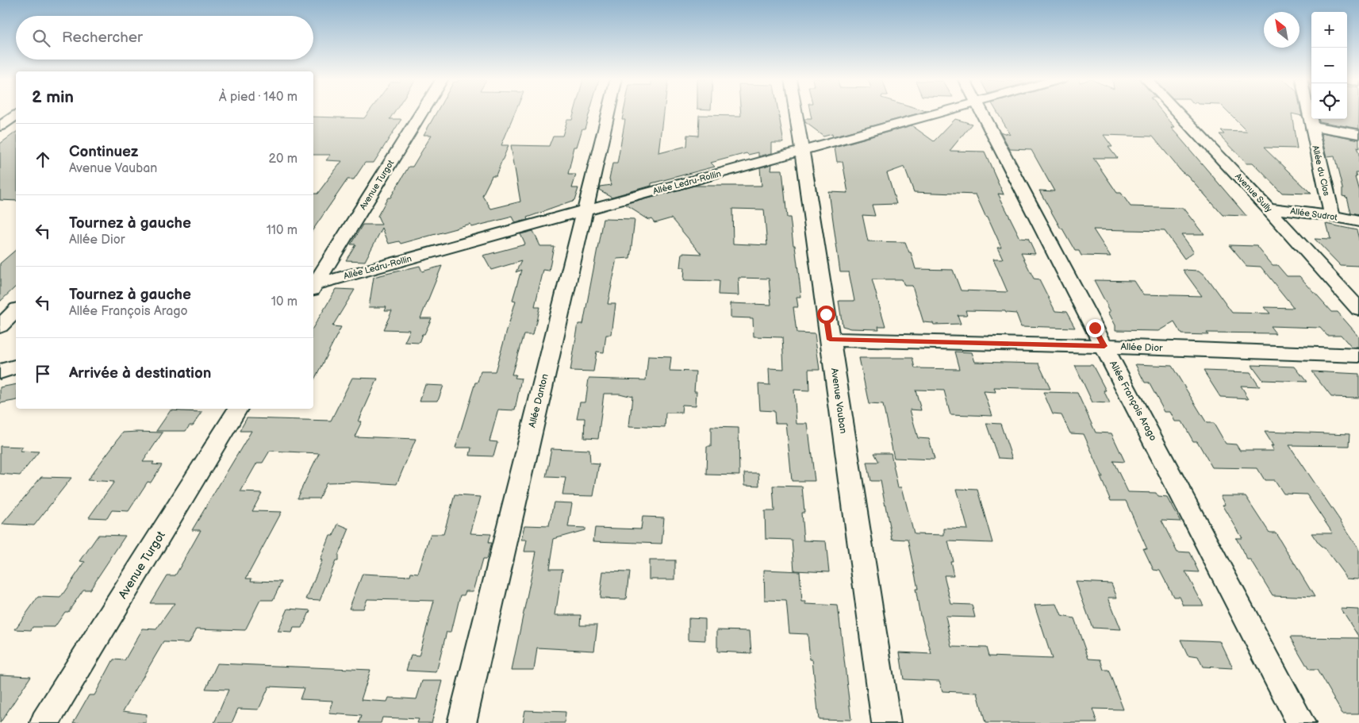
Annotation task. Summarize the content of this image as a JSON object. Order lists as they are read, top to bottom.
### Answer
{
  "streets": {
    "street": [
      "Allée du Clos",
      "Allée Ledru-Rollin",
      "Avenue Turgot",
      "Avenue Sully",
      "Allée Sudrot",
      "Allée Dior",
      "Allée Danton",
      "Avenue Vauban",
      "Allée François Arago"
    ]
  },
  "crossings": [
    ["Allée du Clos", "Allée Sudrot"],
    ["Allée Ledru-Rollin", "Allée Danton"],
    ["Allée Ledru-Rollin", "Avenue Vauban"],
    ["Avenue Sully", "Allée Sudrot"],
    ["Allée Dior", "Avenue Vauban"],
    ["Allée Dior", "Allée François Arago"]
  ],
  "north": "top left",
  "page": {
    "map_buttons": ["+", "−"],
    "search": "Rechercher",
    "heading": ["2 min", "À pied · 140 m"],
    "list": [
      ["Continuez", "Avenue Vauban", "20 m"],
      ["Tournez à gauche", "Allée Dior", "110 m"],
      ["Tournez à gauche", "Allée François Arago", "10 m"],
      "Arrivée à destination"
    ]
  }
}
